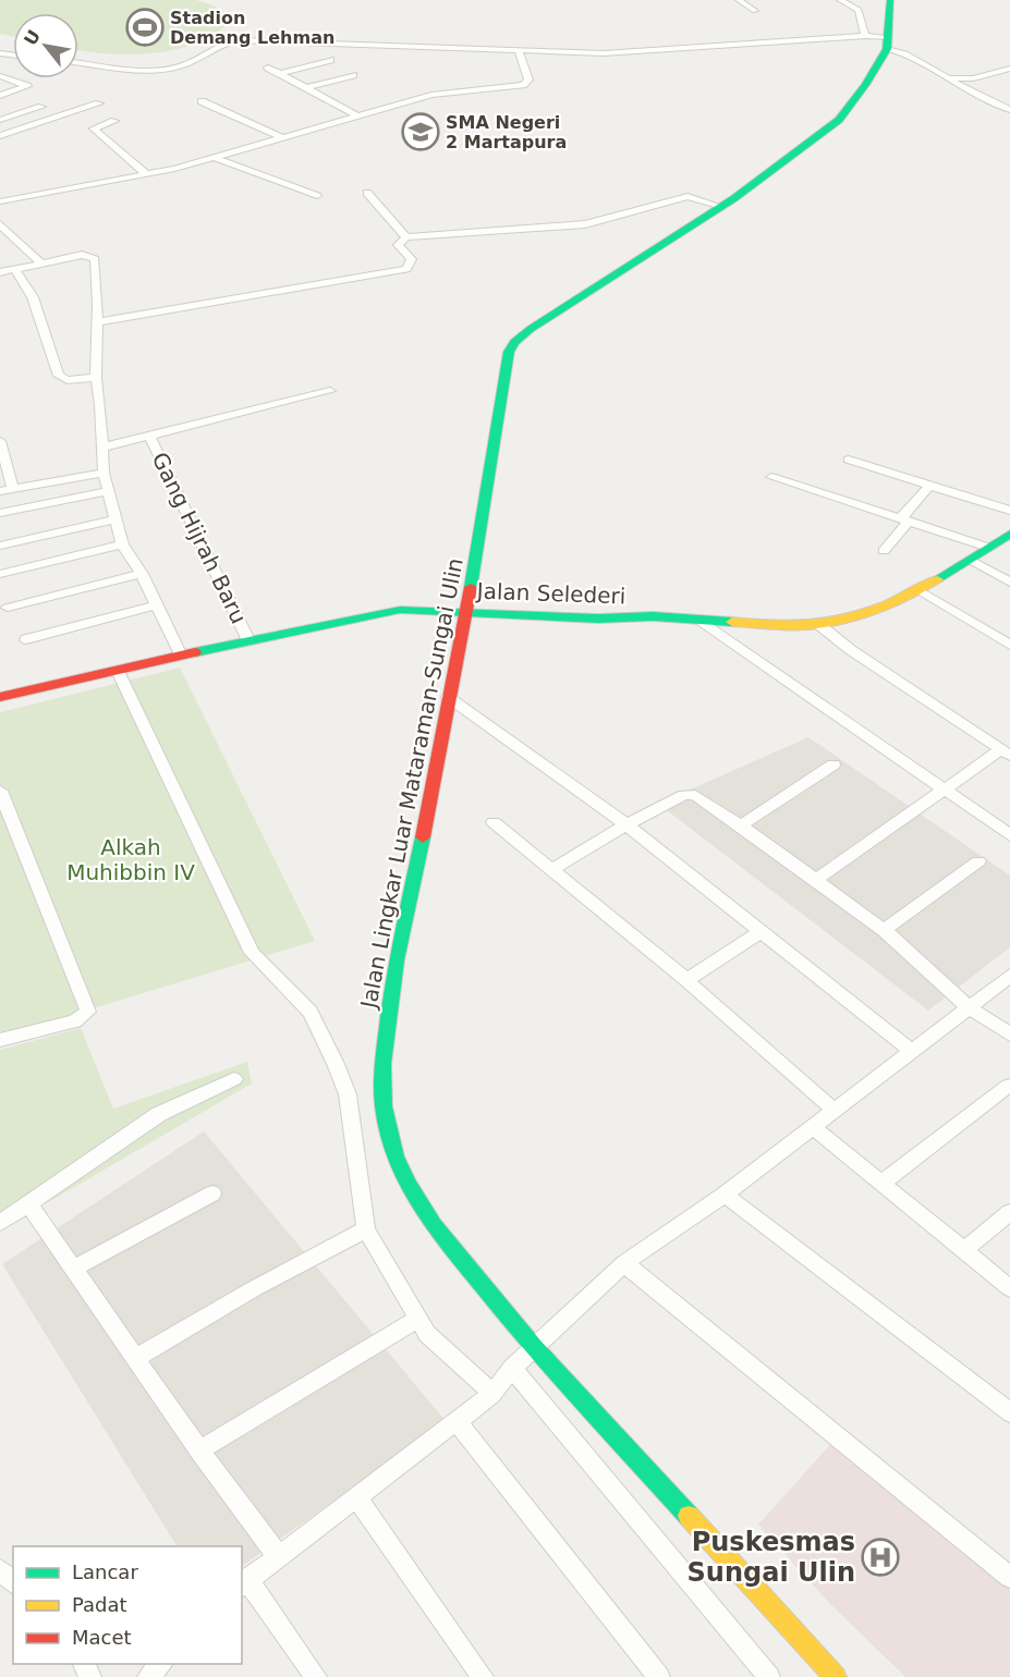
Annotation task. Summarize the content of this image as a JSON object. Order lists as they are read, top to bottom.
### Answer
{
  "streets": {
    "main road": ["Jalan Selederi", "Jalan Lingkar Luar Mataraman-Sungai Ulin"],
    "street": ["Gang Hijrah Baru"]
  },
  "crossings": [
    ["Gang Hijrah Baru", "Jalan Selederi"],
    ["Jalan Selederi", "Jalan Lingkar Luar Mataraman-Sungai Ulin"]
  ],
  "parks": ["Alkah Muhibbin IV"],
  "places": {
    "sports": ["Stadion Demang Lehman"],
    "school or university": ["SMA Negeri 2 Martapura"],
    "hospital": ["Puskesmas Sungai Ulin"]
  },
  "legend": ["Lancar", "Padat", "Macet"],
  "north": "top left"
}
